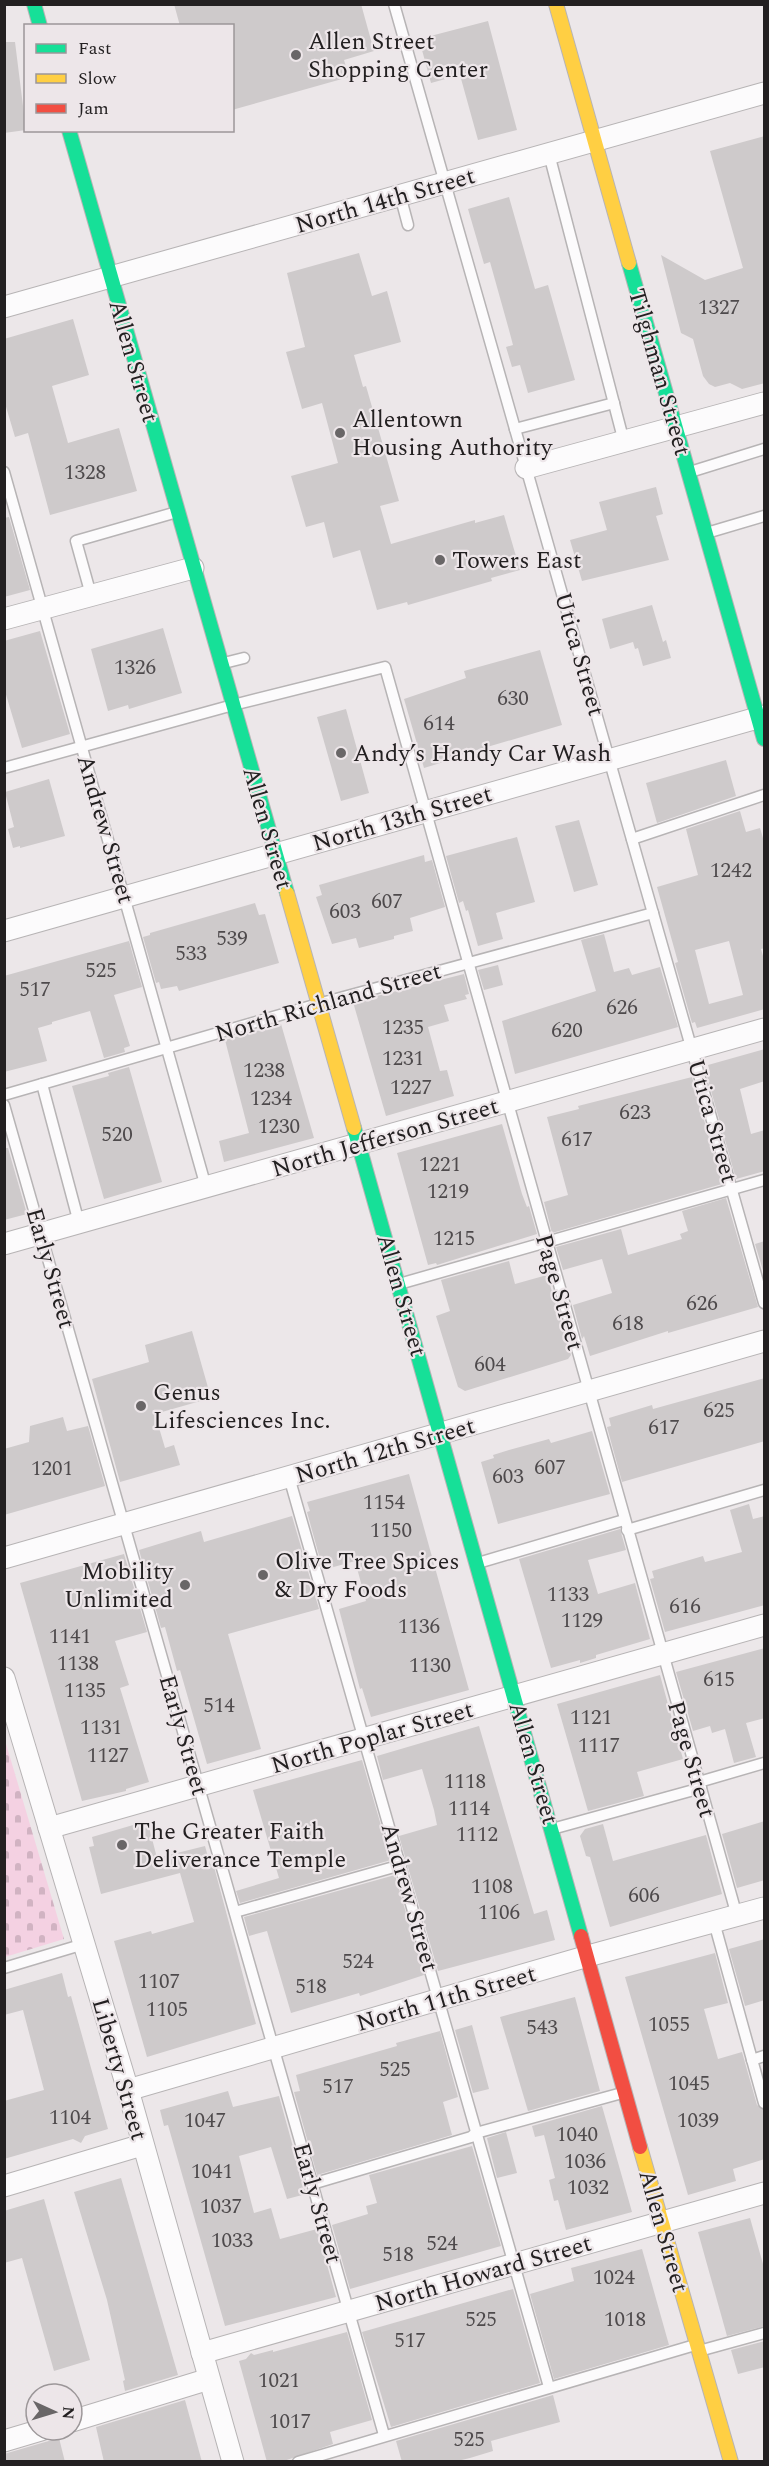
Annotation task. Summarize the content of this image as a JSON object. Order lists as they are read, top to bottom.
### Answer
{
  "streets": {
    "street": [
      "North 14th Street",
      "Allen Street",
      "Tilghman Street",
      "North 13th Street",
      "North Jefferson Street",
      "North 12th Street",
      "North Poplar Street",
      "North 11th Street",
      "Liberty Street",
      "North Howard Street"
    ],
    "lane": [
      "Utica Street",
      "Andrew Street",
      "North Richland Street",
      "Early Street",
      "Page Street"
    ]
  },
  "crossings": [
    ["North 14th Street", "Allen Street"],
    ["North 14th Street", "Tilghman Street"],
    ["North 14th Street", "Utica Street"],
    ["Allen Street", "North 13th Street"],
    ["Allen Street", "North Richland Street"],
    ["Allen Street", "North Jefferson Street"],
    ["Allen Street", "Page Street"],
    ["Allen Street", "North 12th Street"],
    ["Allen Street", "North Poplar Street"],
    ["Allen Street", "North 11th Street"],
    ["Allen Street", "North Howard Street"],
    ["Tilghman Street", "North 13th Street"],
    ["Utica Street", "North 13th Street"],
    ["Utica Street", "North Richland Street"],
    ["Utica Street", "North Jefferson Street"],
    ["North 13th Street", "Andrew Street"],
    ["North 13th Street", "Page Street"],
    ["Andrew Street", "North Richland Street"],
    ["Andrew Street", "North Jefferson Street"],
    ["Andrew Street", "North 12th Street"],
    ["Andrew Street", "North Poplar Street"],
    ["Andrew Street", "North 11th Street"],
    ["Andrew Street", "North Howard Street"],
    ["North Richland Street", "Page Street"],
    ["North Jefferson Street", "Early Street"],
    ["North Jefferson Street", "Page Street"],
    ["Early Street", "North 12th Street"],
    ["Early Street", "North Poplar Street"],
    ["Early Street", "North 11th Street"],
    ["Early Street", "North Howard Street"],
    ["Page Street", "North 12th Street"],
    ["Page Street", "North Poplar Street"],
    ["Page Street", "North 11th Street"],
    ["North Poplar Street", "Liberty Street"],
    ["North 11th Street", "Liberty Street"],
    ["Liberty Street", "North Howard Street"]
  ],
  "places": [
    "Allen Street Shopping Center",
    "Allentown Housing Authority",
    "Towers East",
    "Andy’s Handy Car Wash",
    "Genus Lifesciences Inc.",
    "Olive Tree Spices & Dry Foods",
    "Mobility Unlimited",
    "The Greater Faith Deliverance Temple"
  ],
  "house_numbers": [
    "1327",
    "1328",
    "1326",
    "630",
    "614",
    "1242",
    "607",
    "603",
    "539",
    "533",
    "525",
    "517",
    "626",
    "1235",
    "620",
    "1231",
    "1238",
    "1227",
    "1234",
    "623",
    "1230",
    "520",
    "617",
    "1221",
    "1219",
    "1215",
    "626",
    "618",
    "604",
    "625",
    "617",
    "607",
    "1201",
    "603",
    "1154",
    "1150",
    "1133",
    "616",
    "1129",
    "1136",
    "1141",
    "1138",
    "1130",
    "615",
    "1135",
    "514",
    "1121",
    "1131",
    "1117",
    "1127",
    "1118",
    "1114",
    "1112",
    "1108",
    "606",
    "1106",
    "524",
    "1107",
    "518",
    "1105",
    "1055",
    "543",
    "525",
    "1045",
    "517",
    "1104",
    "1047",
    "1039",
    "1040",
    "1036",
    "1041",
    "1032",
    "1037",
    "1033",
    "524",
    "518",
    "1024",
    "525",
    "1018",
    "517",
    "1021",
    "1017",
    "525"
  ],
  "legend": ["Fast", "Slow", "Jam"],
  "north": "right"
}
